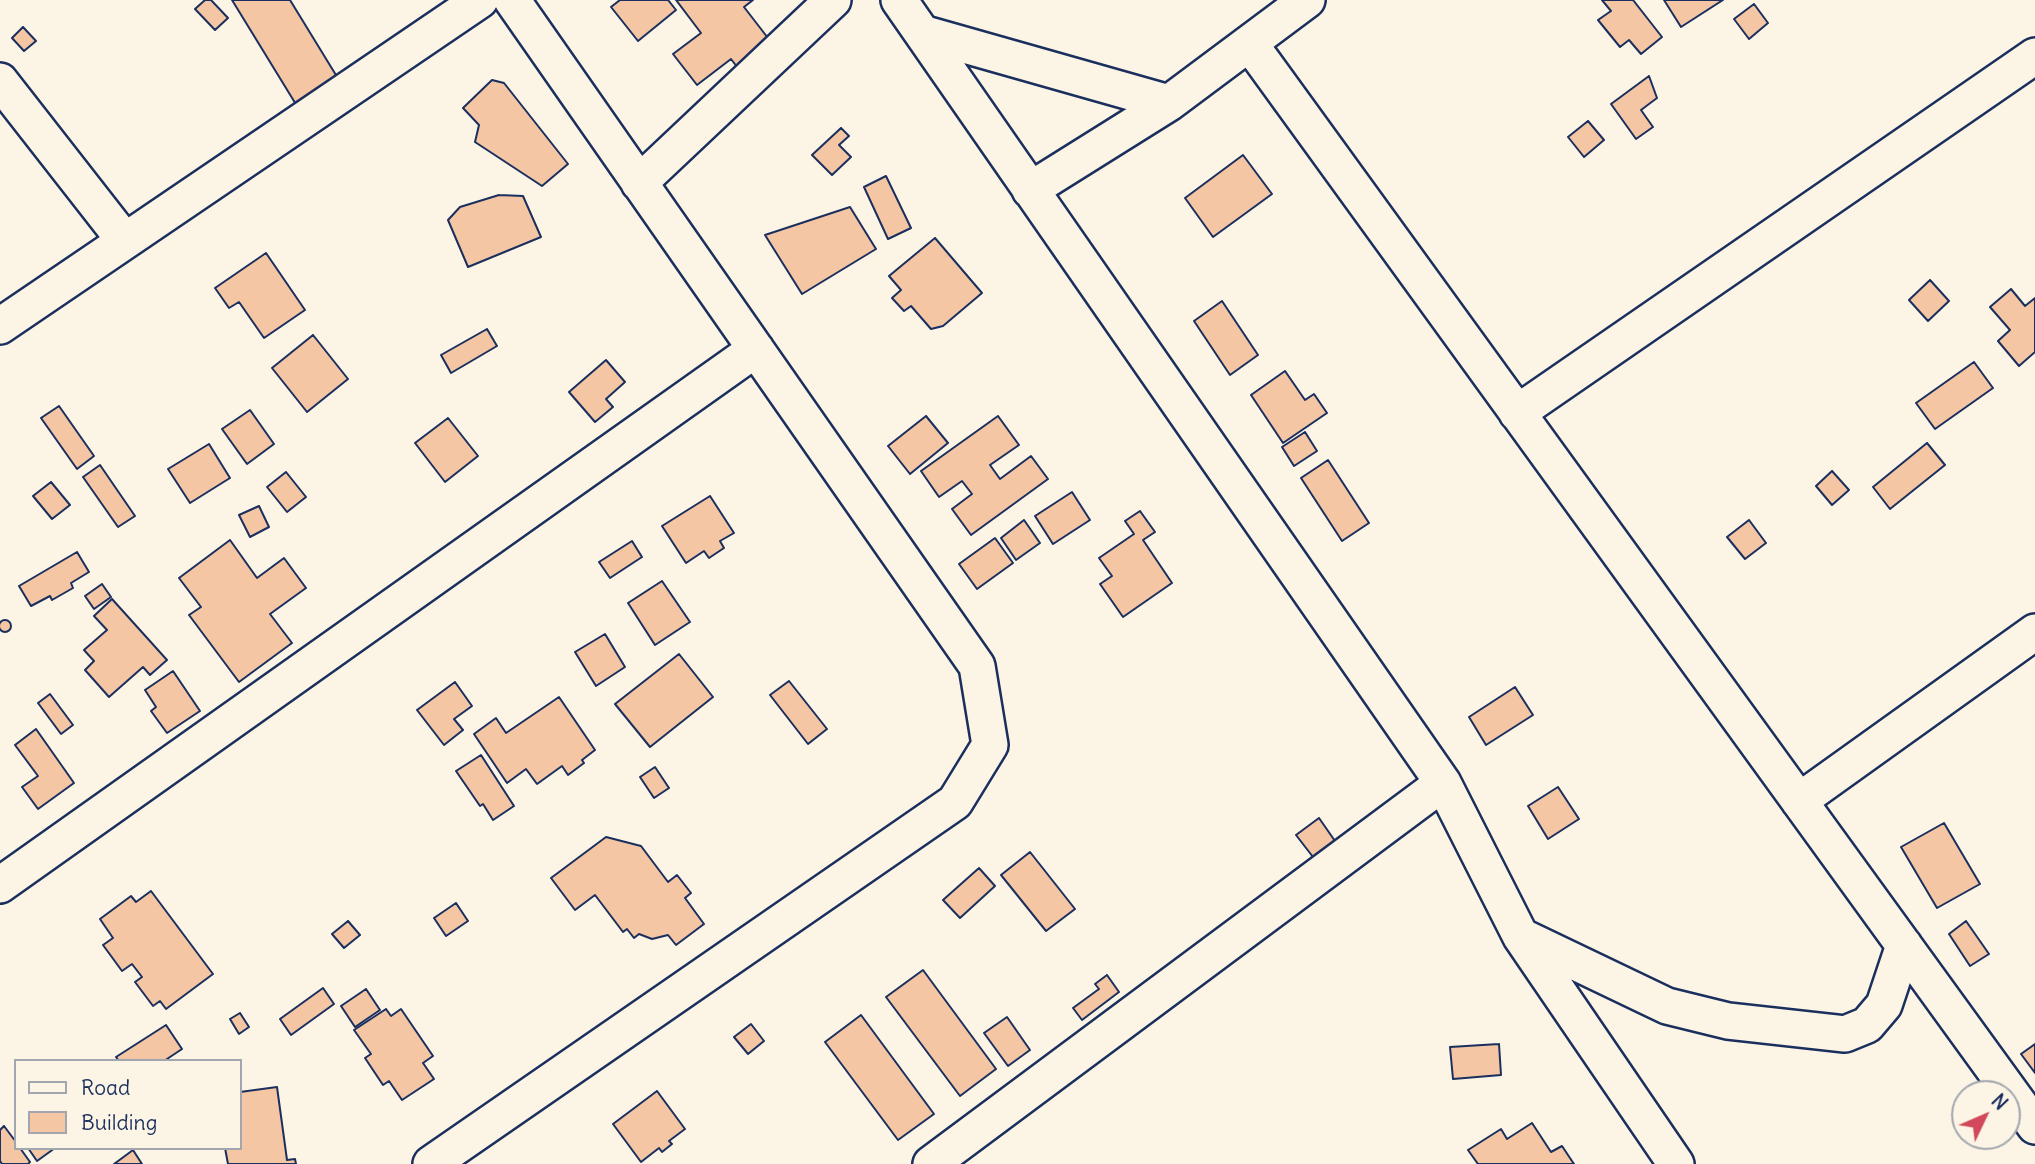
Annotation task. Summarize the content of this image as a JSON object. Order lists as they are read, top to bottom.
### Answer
{
  "legend": ["Road", "Building"],
  "north": "top right"
}
